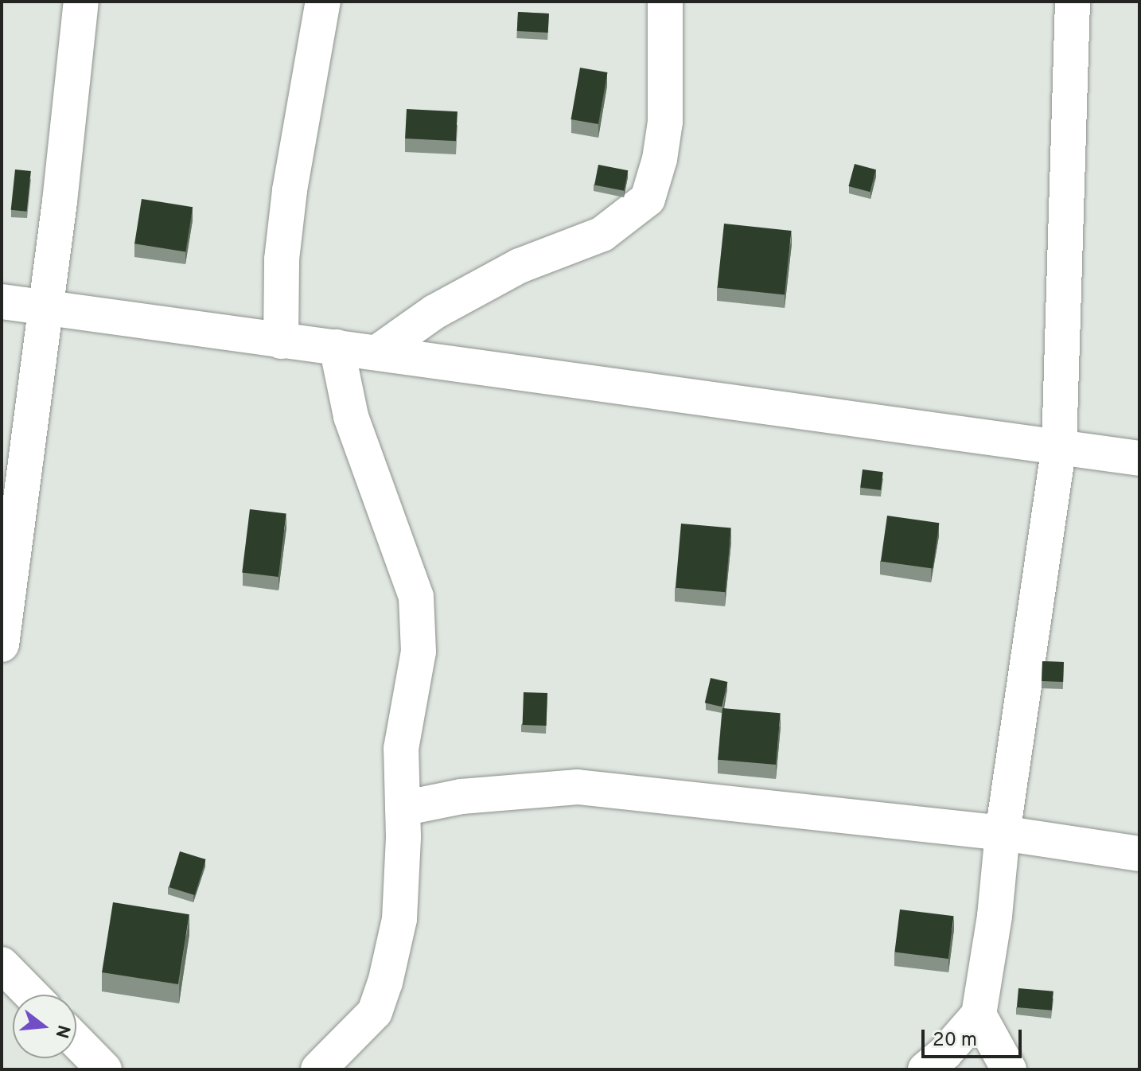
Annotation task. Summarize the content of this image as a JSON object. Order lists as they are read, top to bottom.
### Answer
{
  "scale_bar": "20 m",
  "north": "right"
}
